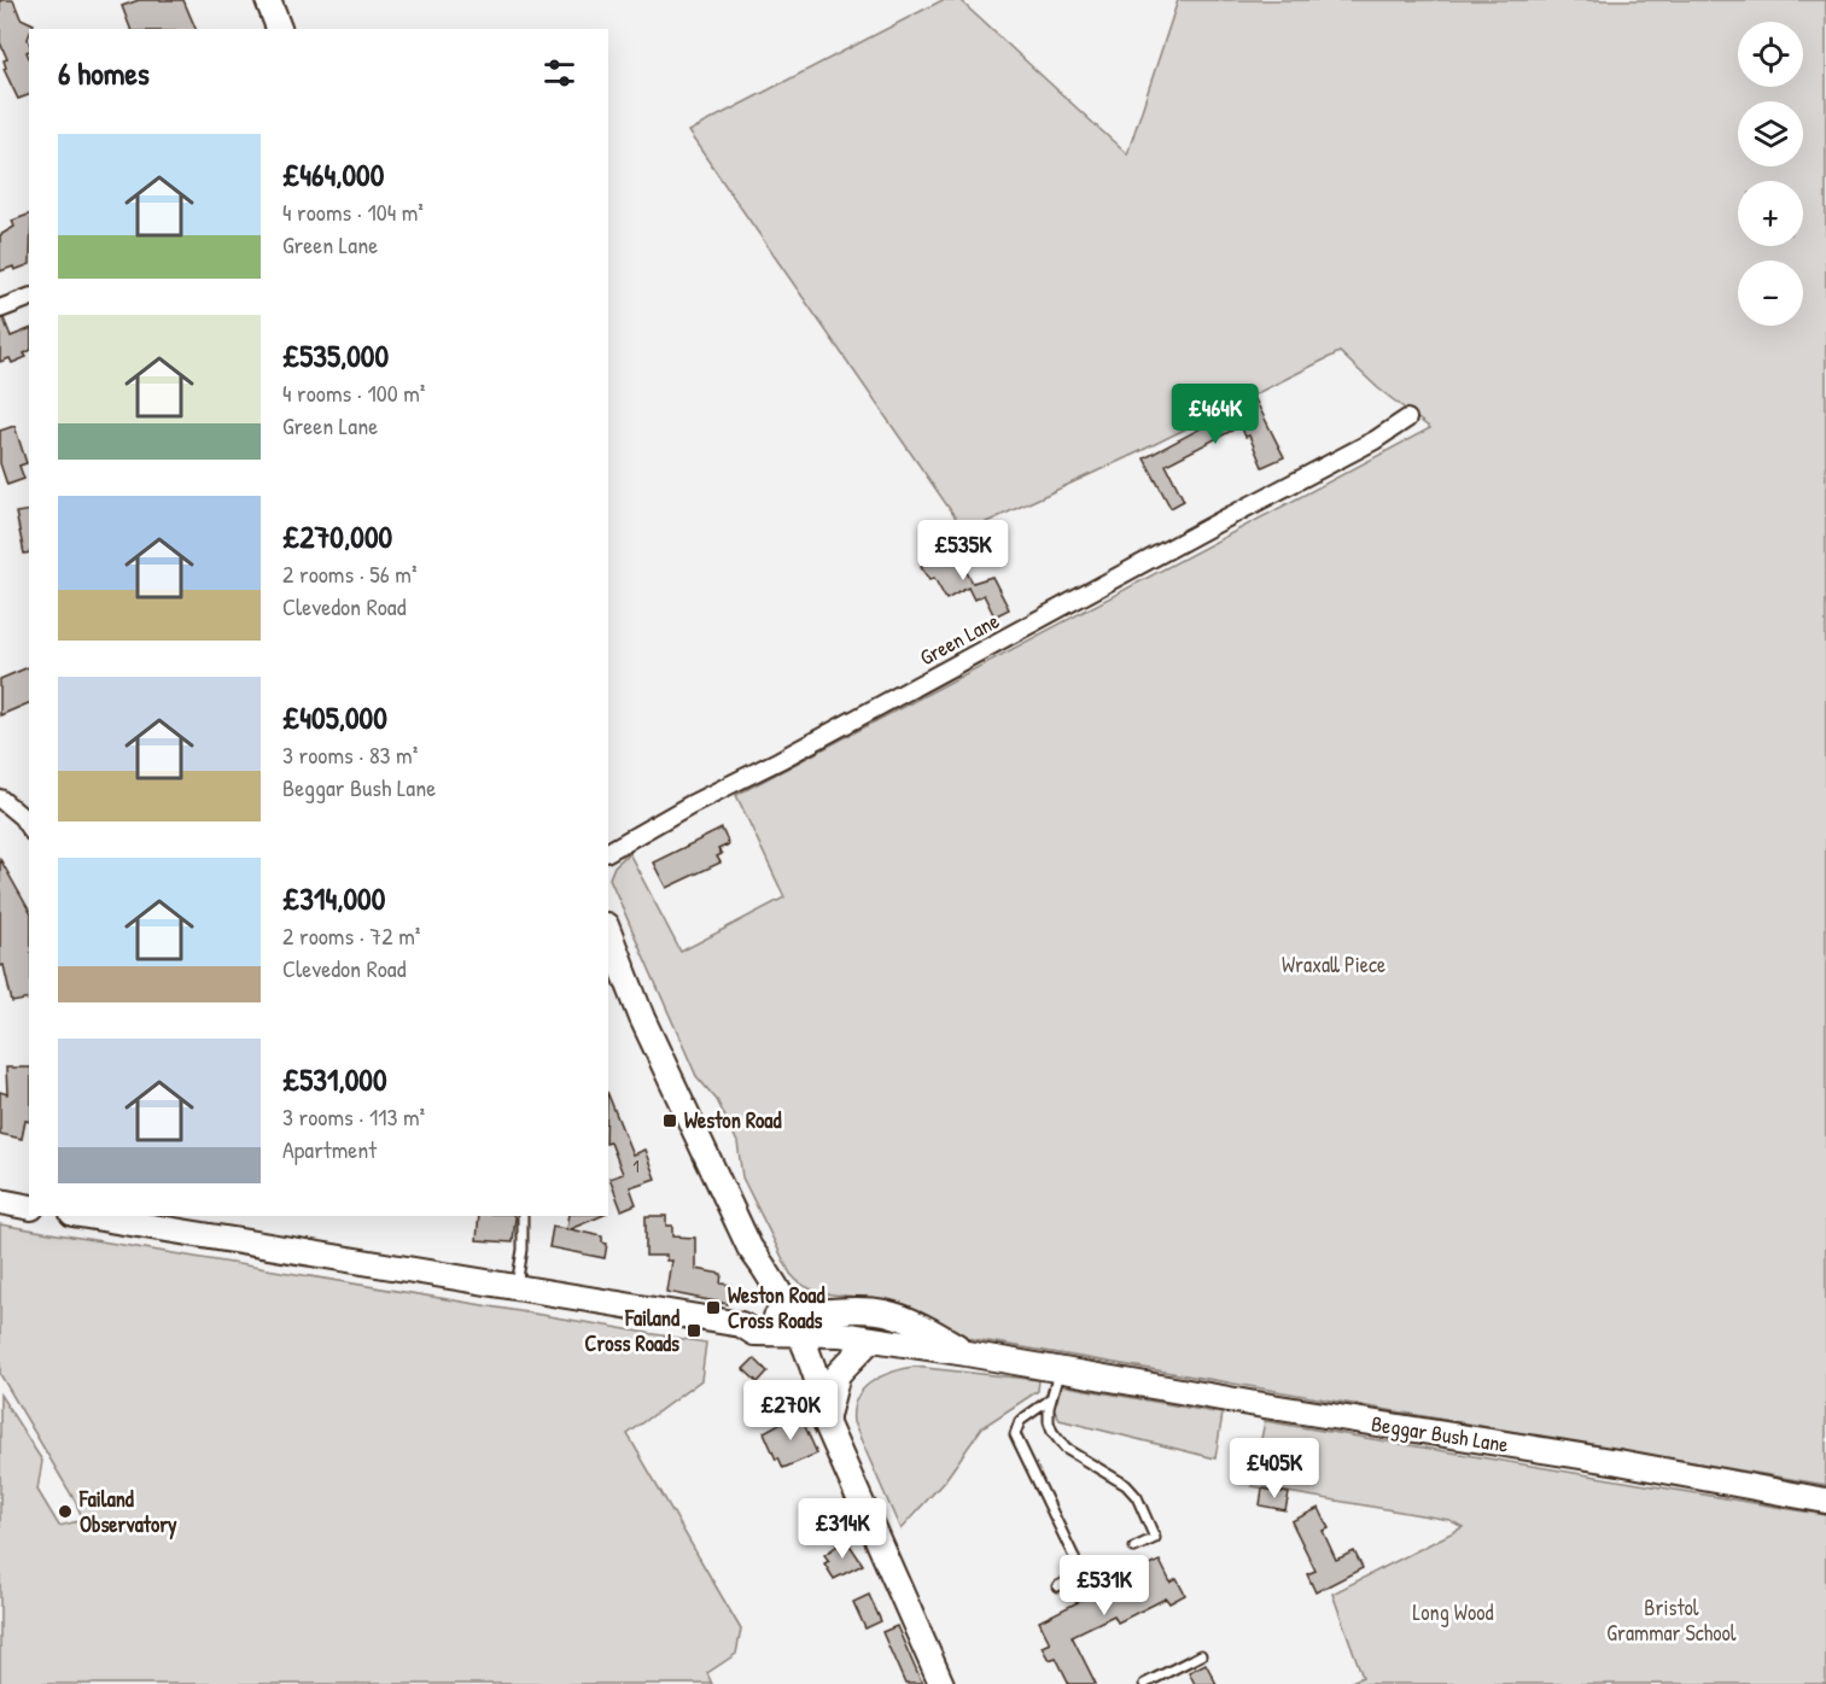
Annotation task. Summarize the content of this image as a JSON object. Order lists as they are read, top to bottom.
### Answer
{
  "streets": {
    "main road": ["Beggar Bush Lane"],
    "street": ["Green Lane"]
  },
  "parks": ["Wraxall Piece", "Bristol Grammar School", "Long Wood"],
  "places": {
    "transit": ["Weston Road", "Weston Road Cross Roads", "Failand Cross Roads"],
    "other": ["Failand Observatory"]
  },
  "house_numbers": ["1"],
  "page": {
    "map_buttons": ["+", "−"],
    "heading": "6 homes",
    "list": [
      {
        "name": "£464,000",
        "note": "4 rooms · 104 m² · Green Lane"
      },
      {
        "name": "£535,000",
        "note": "4 rooms · 100 m² · Green Lane"
      },
      {
        "name": "£270,000",
        "note": "2 rooms · 56 m² · Clevedon Road"
      },
      {
        "name": "£405,000",
        "note": "3 rooms · 83 m² · Beggar Bush Lane"
      },
      {
        "name": "£314,000",
        "note": "2 rooms · 72 m² · Clevedon Road"
      },
      {
        "name": "£531,000",
        "note": "3 rooms · 113 m² · Apartment"
      }
    ],
    "price": [
      "£464K",
      "£535K",
      "£270K",
      "£405K",
      "£314K",
      "£531K"
    ]
  }
}
